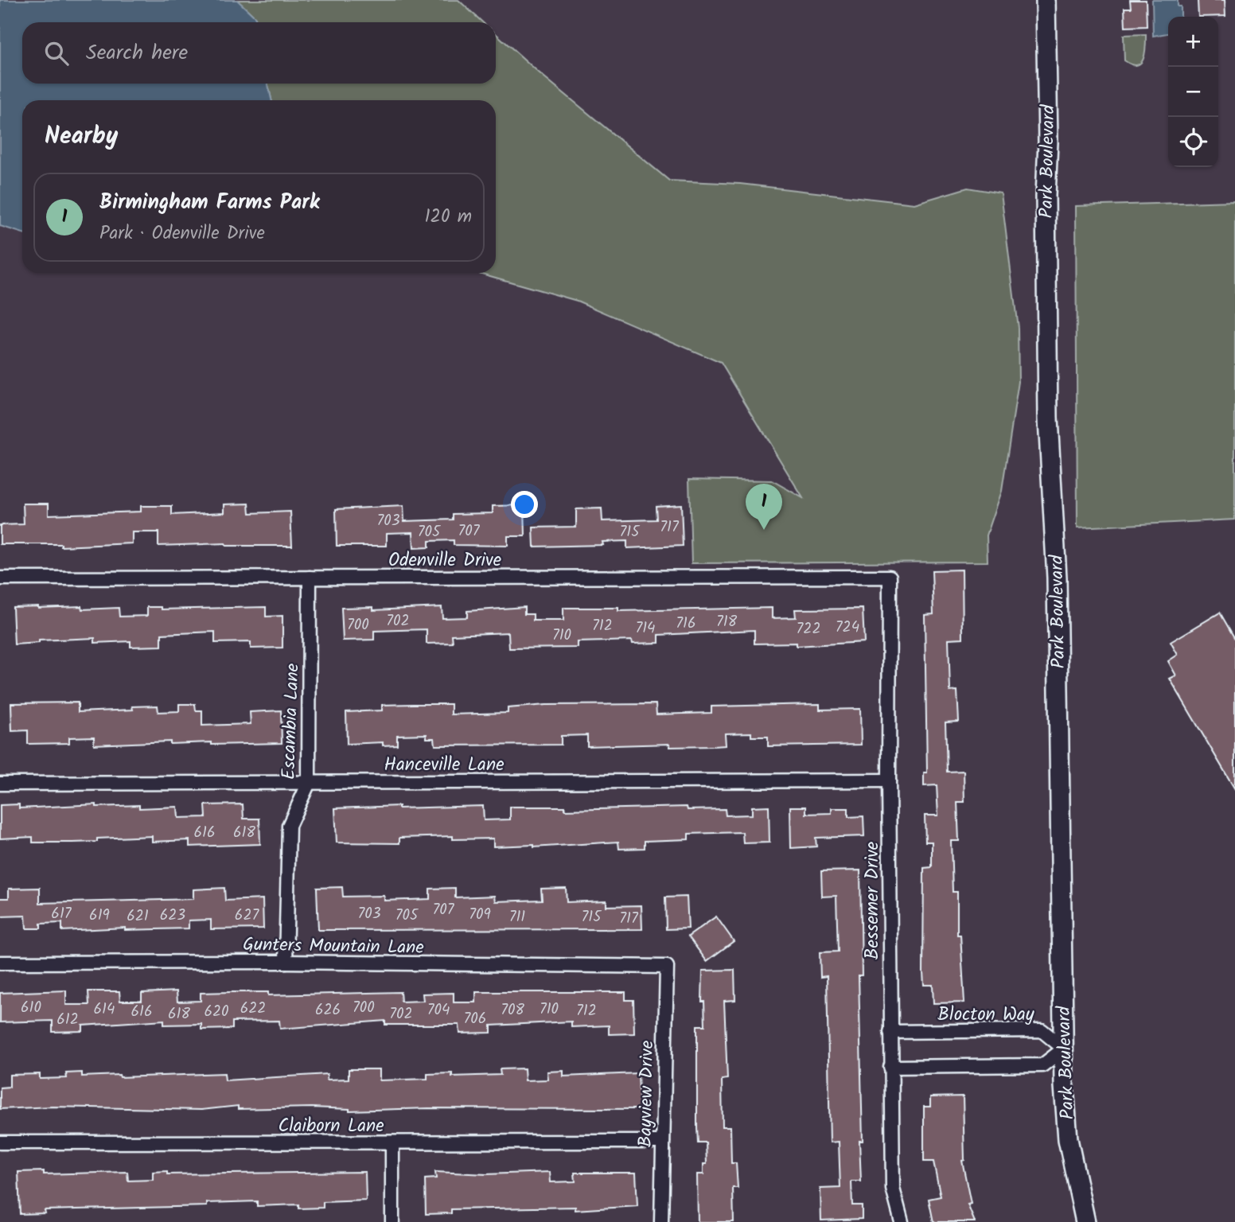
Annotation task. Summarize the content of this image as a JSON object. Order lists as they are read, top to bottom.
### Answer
{
  "streets": {
    "main road": ["Park Boulevard"],
    "street": [
      "Odenville Drive",
      "Escambia Lane",
      "Hanceville Lane",
      "Bessemer Drive",
      "Gunters Mountain Lane",
      "Blocton Way",
      "Bayview Drive",
      "Claiborn Lane"
    ]
  },
  "crossings": [
    ["Park Boulevard", "Blocton Way"],
    ["Odenville Drive", "Escambia Lane"],
    ["Odenville Drive", "Bessemer Drive"],
    ["Escambia Lane", "Hanceville Lane"],
    ["Escambia Lane", "Gunters Mountain Lane"],
    ["Hanceville Lane", "Bessemer Drive"],
    ["Bessemer Drive", "Blocton Way"],
    ["Gunters Mountain Lane", "Bayview Drive"],
    ["Bayview Drive", "Claiborn Lane"]
  ],
  "house_numbers": [
    "703",
    "717",
    "707",
    "705",
    "715",
    "702",
    "718",
    "716",
    "700",
    "712",
    "724",
    "714",
    "722",
    "710",
    "616",
    "618",
    "707",
    "617",
    "703",
    "709",
    "619",
    "623",
    "627",
    "705",
    "621",
    "711",
    "715",
    "717",
    "610",
    "700",
    "622",
    "614",
    "710",
    "626",
    "704",
    "708",
    "712",
    "616",
    "620",
    "618",
    "702",
    "706",
    "612"
  ],
  "page": {
    "map_buttons": ["+", "−"],
    "search": "Search here",
    "heading": "Nearby",
    "list": [
      {
        "mark": "1",
        "name": "Birmingham Farms Park",
        "note": "Park · Odenville Drive",
        "value": "120 m"
      }
    ],
    "pins": "1"
  }
}
